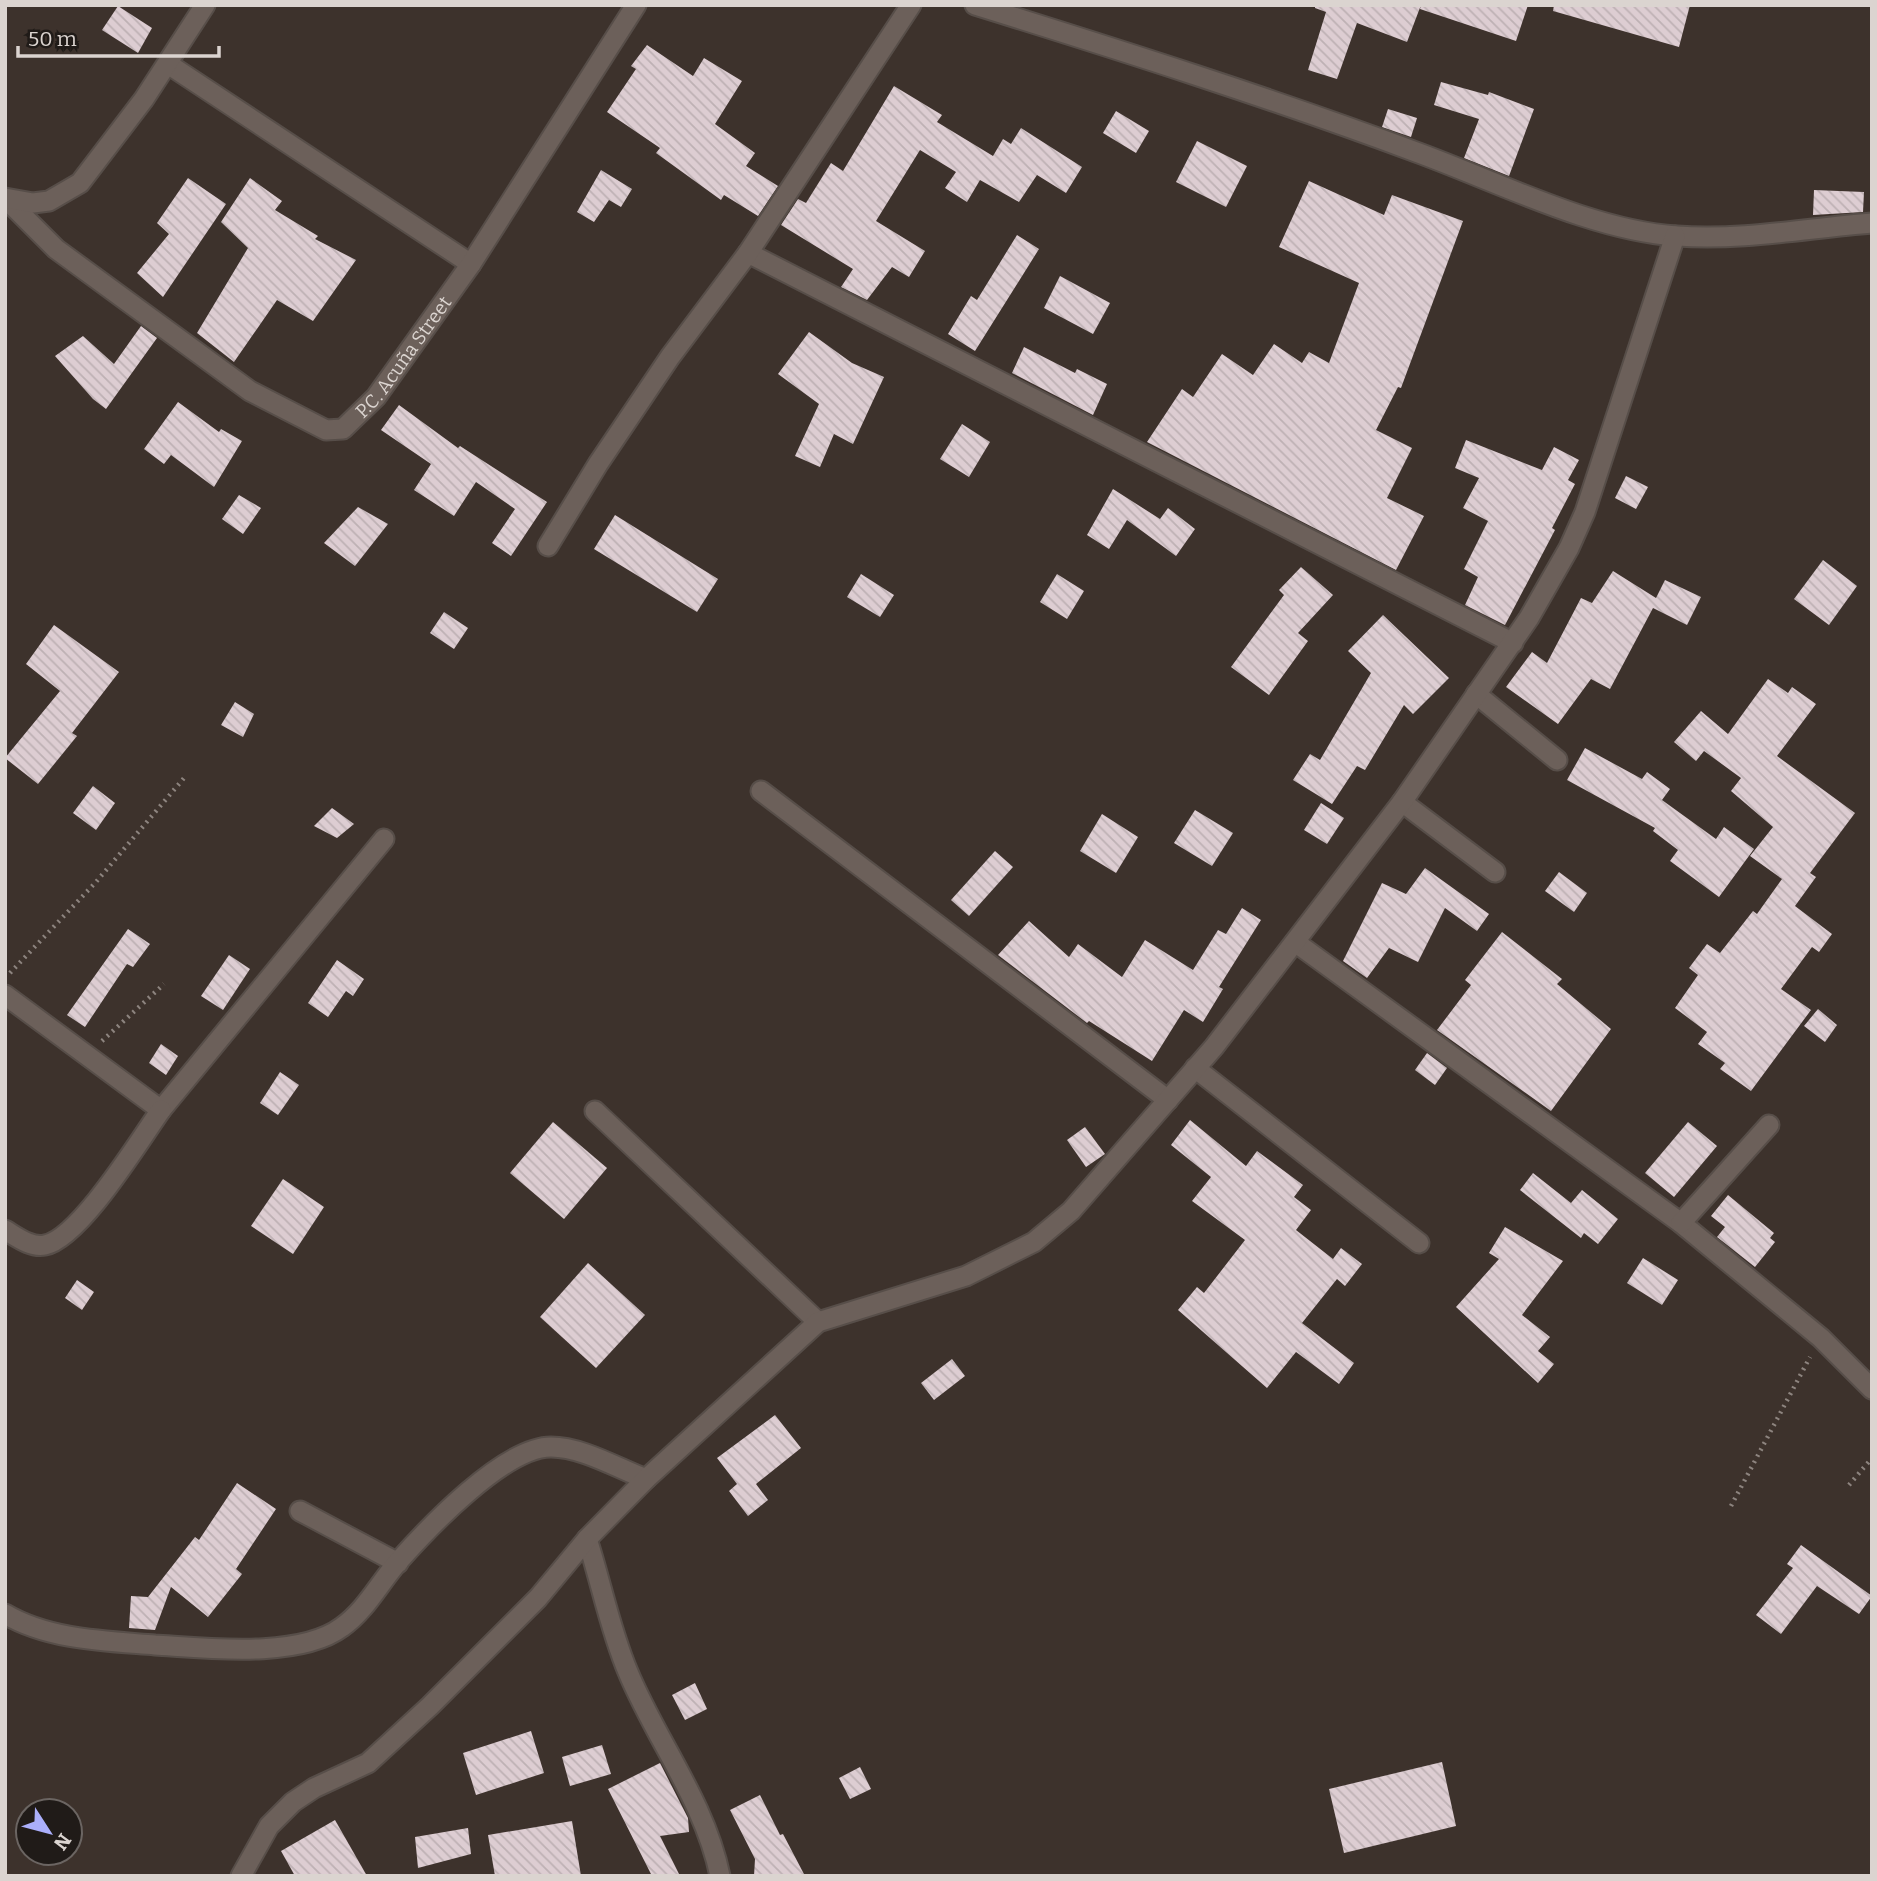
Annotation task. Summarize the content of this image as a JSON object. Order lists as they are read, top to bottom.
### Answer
{
  "streets": {
    "street": ["P.C. Acuña Street"]
  },
  "scale_bar": "50 m",
  "north": "bottom right"
}
